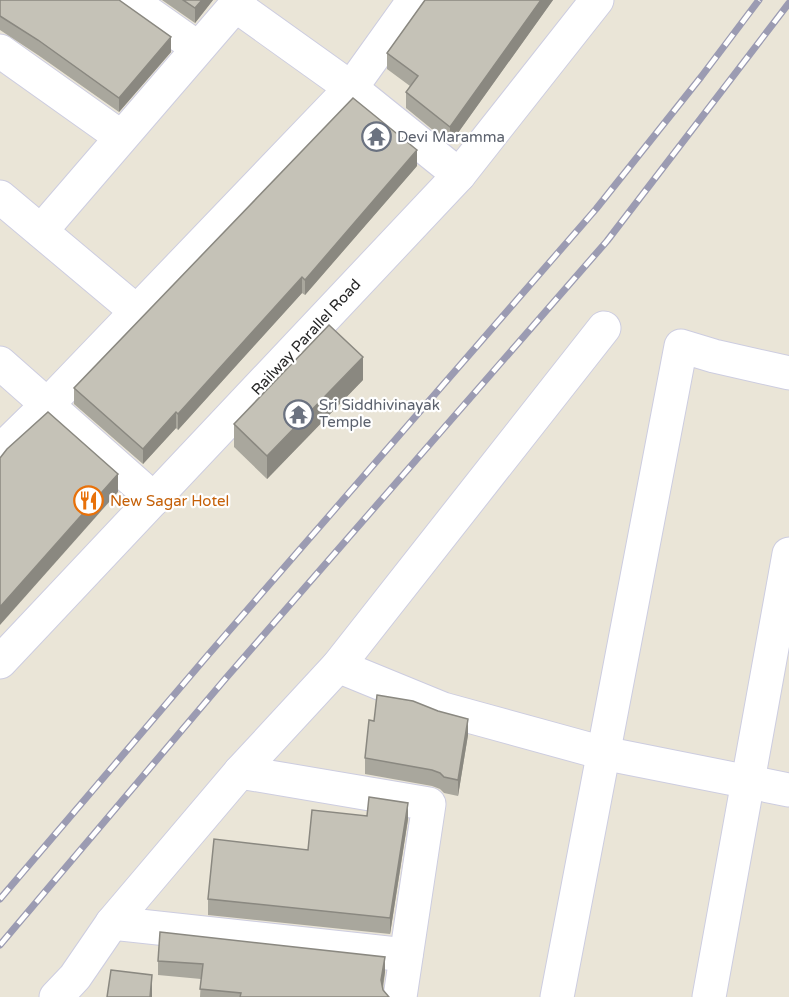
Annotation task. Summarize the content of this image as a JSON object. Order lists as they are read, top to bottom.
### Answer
{
  "streets": {
    "street": ["Railway Parallel Road"]
  },
  "places": {
    "temple": ["Devi Maramma", "Sri Siddhivinayak Temple"],
    "restaurant": ["New Sagar Hotel"]
  }
}
